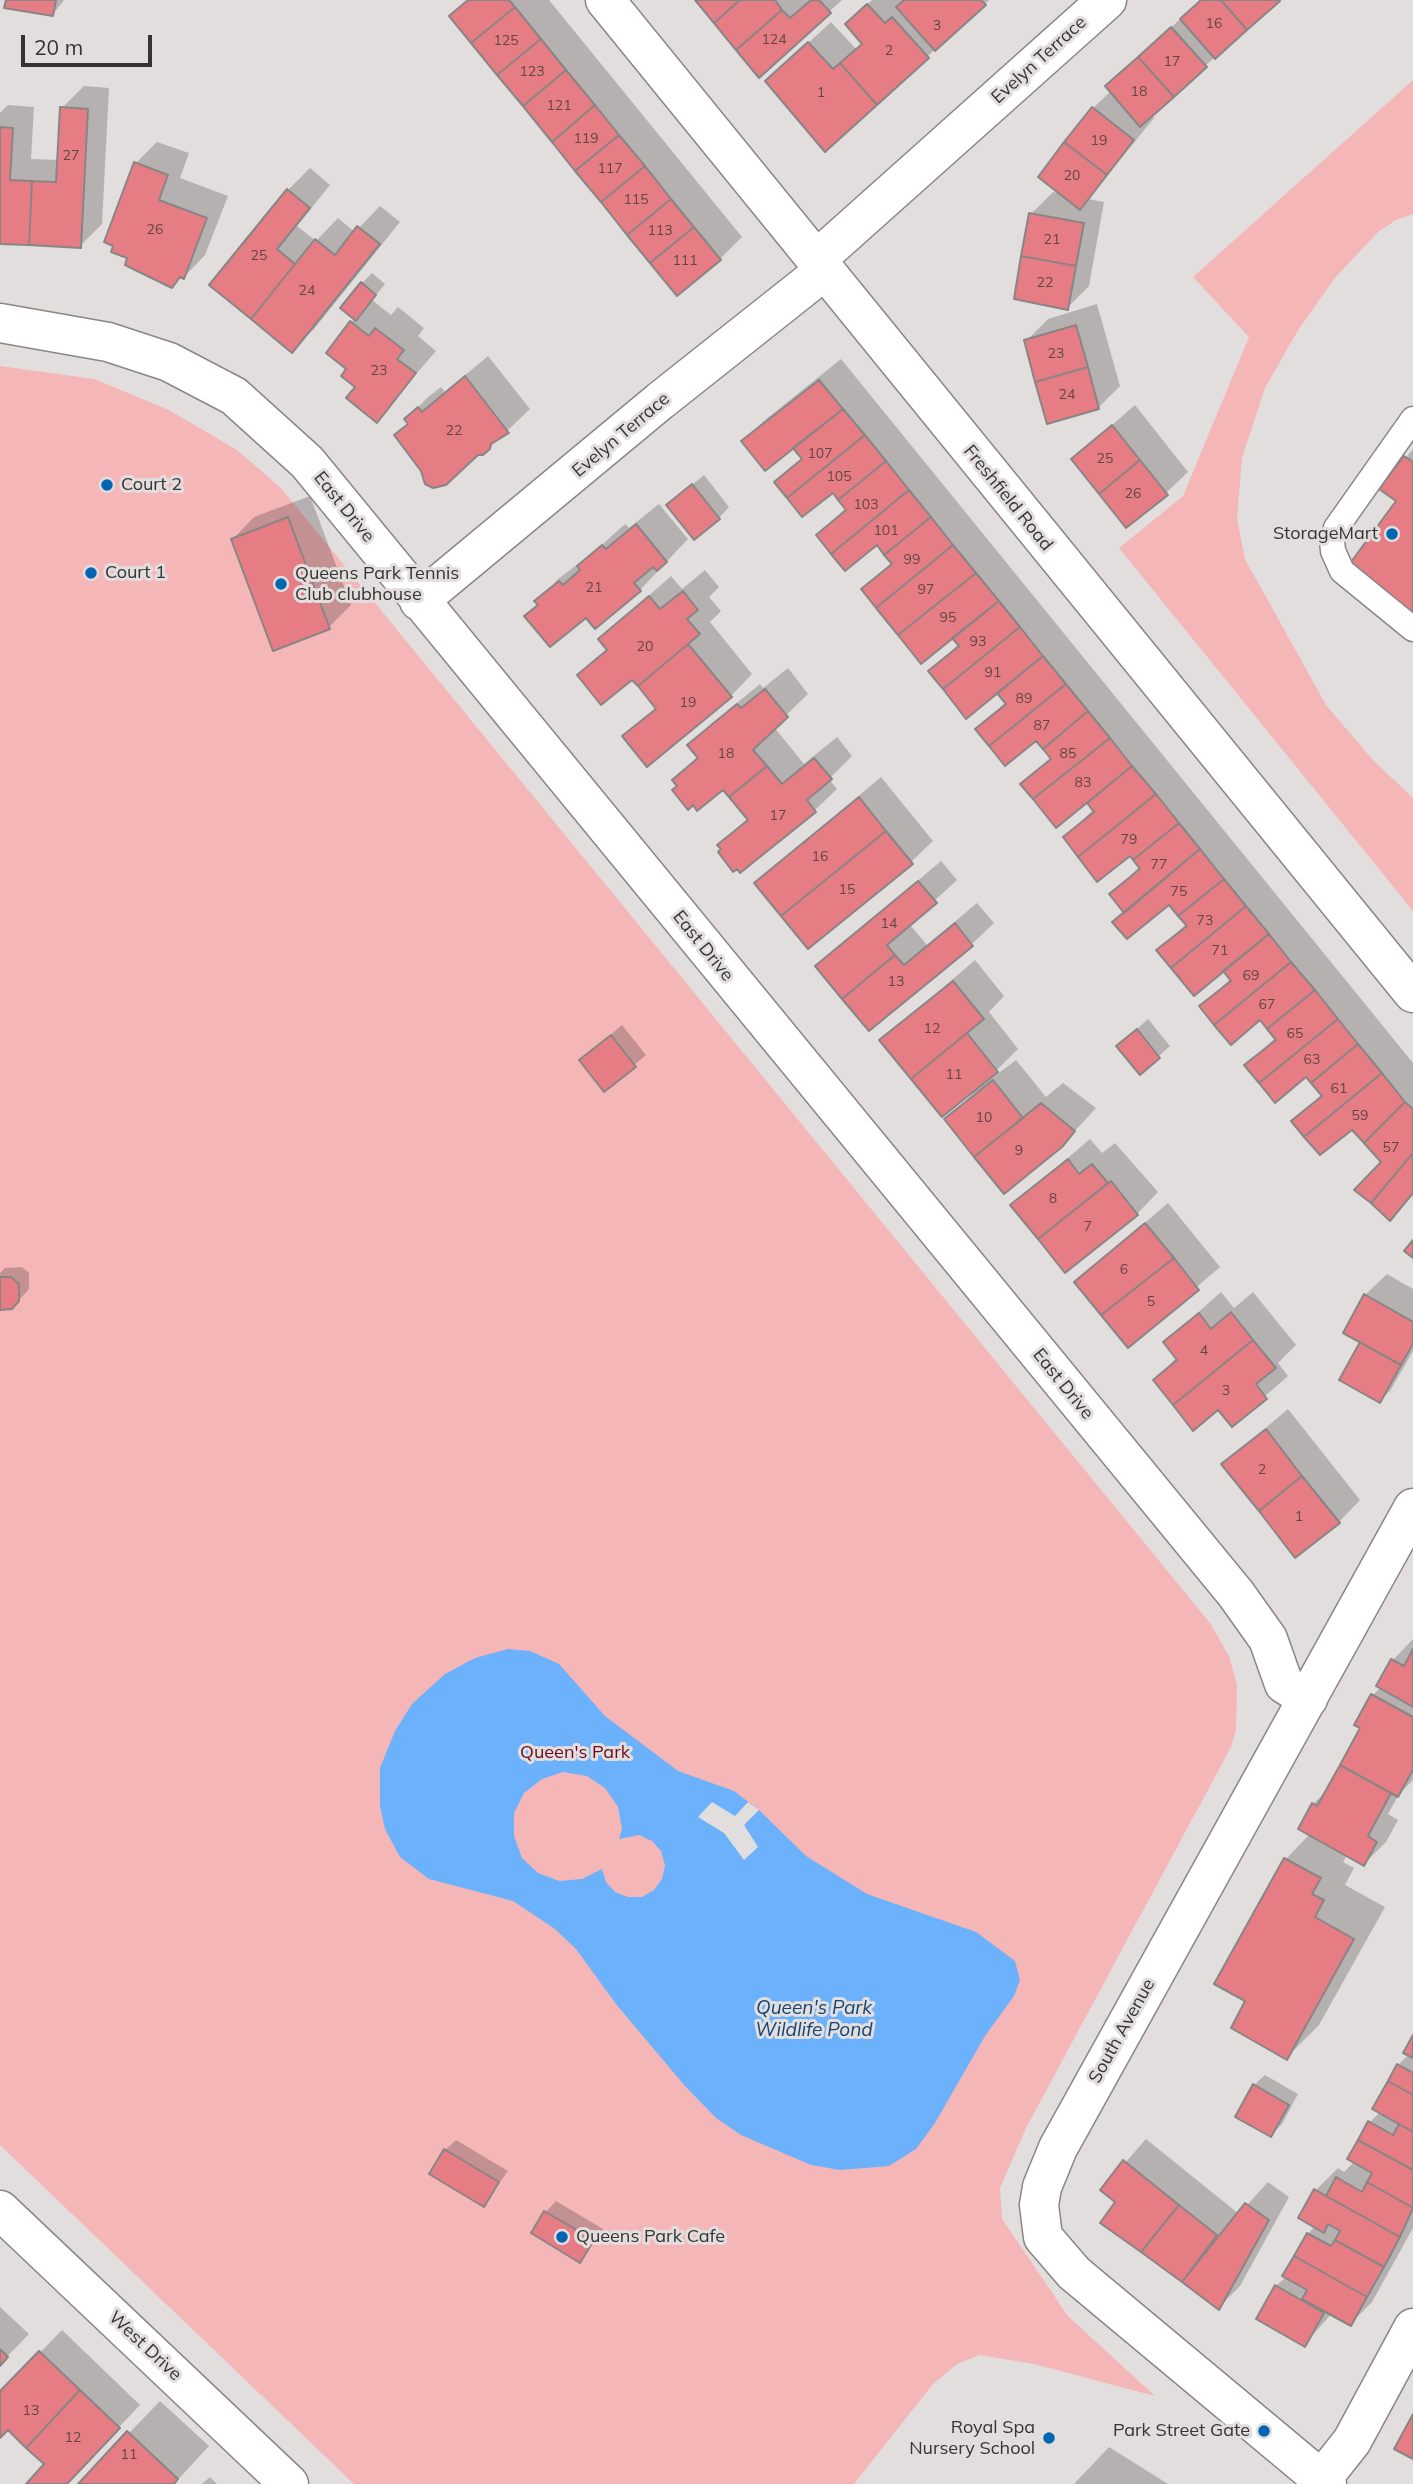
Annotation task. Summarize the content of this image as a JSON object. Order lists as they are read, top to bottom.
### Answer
{
  "streets": {
    "street": [
      "Evelyn Terrace",
      "Freshfield Road",
      "East Drive",
      "South Avenue",
      "West Drive"
    ]
  },
  "crossings": [
    ["Evelyn Terrace", "Freshfield Road"],
    ["Evelyn Terrace", "East Drive"],
    ["East Drive", "South Avenue"]
  ],
  "water": ["Queen's Park Wildlife Pond"],
  "parks": ["Queen's Park"],
  "places": [
    "Court 2",
    "StorageMart",
    "Court 1",
    "Queens Park Tennis Club clubhouse",
    "Queens Park Cafe",
    "Park Street Gate",
    "Royal Spa Nursery School"
  ],
  "house_numbers": [
    "16",
    "3",
    "124",
    "125",
    "2",
    "17",
    "123",
    "18",
    "1",
    "121",
    "119",
    "19",
    "27",
    "117",
    "20",
    "115",
    "26",
    "113",
    "21",
    "25",
    "111",
    "22",
    "24",
    "23",
    "23",
    "24",
    "22",
    "107",
    "25",
    "105",
    "26",
    "103",
    "101",
    "99",
    "21",
    "97",
    "95",
    "93",
    "20",
    "91",
    "89",
    "19",
    "87",
    "18",
    "85",
    "83",
    "17",
    "79",
    "16",
    "77",
    "15",
    "75",
    "73",
    "14",
    "71",
    "69",
    "13",
    "67",
    "12",
    "65",
    "63",
    "11",
    "61",
    "59",
    "10",
    "57",
    "9",
    "8",
    "7",
    "6",
    "5",
    "4",
    "3",
    "2",
    "1",
    "13",
    "12",
    "11"
  ],
  "scale_bar": "20 m"
}
